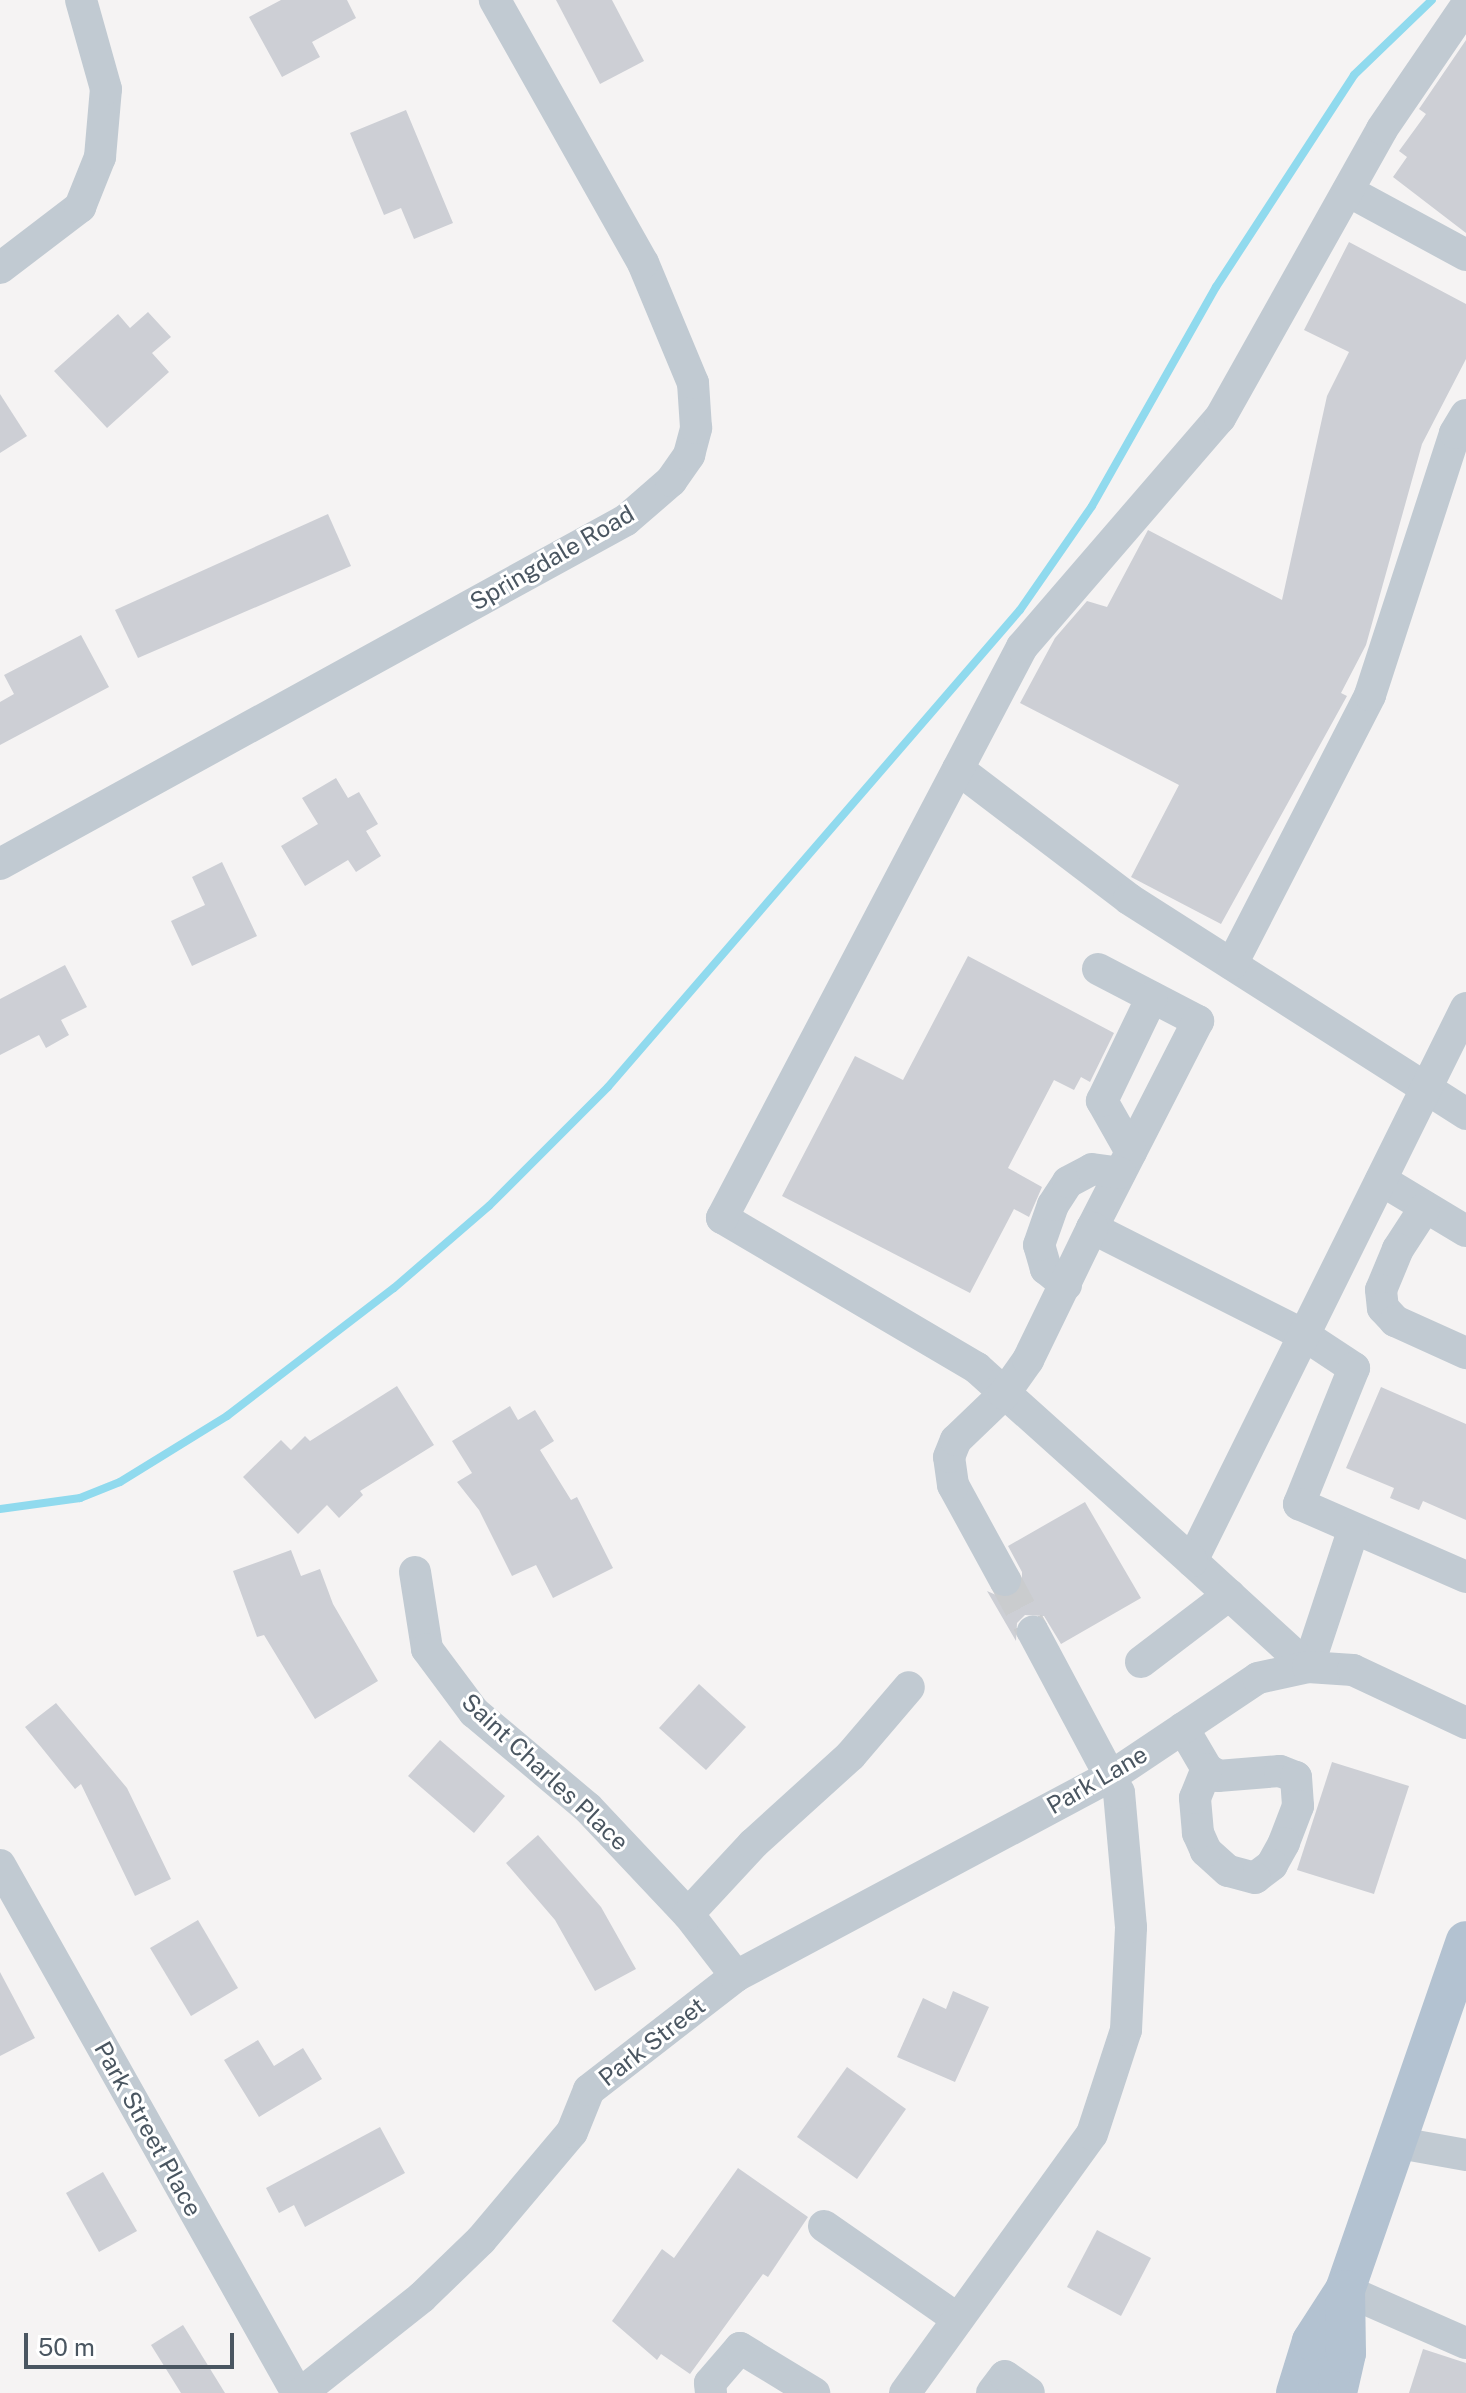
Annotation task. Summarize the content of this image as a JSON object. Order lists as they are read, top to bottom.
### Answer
{
  "streets": {
    "street": [
      "Springdale Road",
      "Saint Charles Place",
      "Park Lane",
      "Park Street",
      "Park Street Place"
    ]
  },
  "crossings": [
    ["Park Lane", "Park Street"],
    ["Park Street", "Park Street Place"]
  ],
  "scale_bar": "50 m"
}
